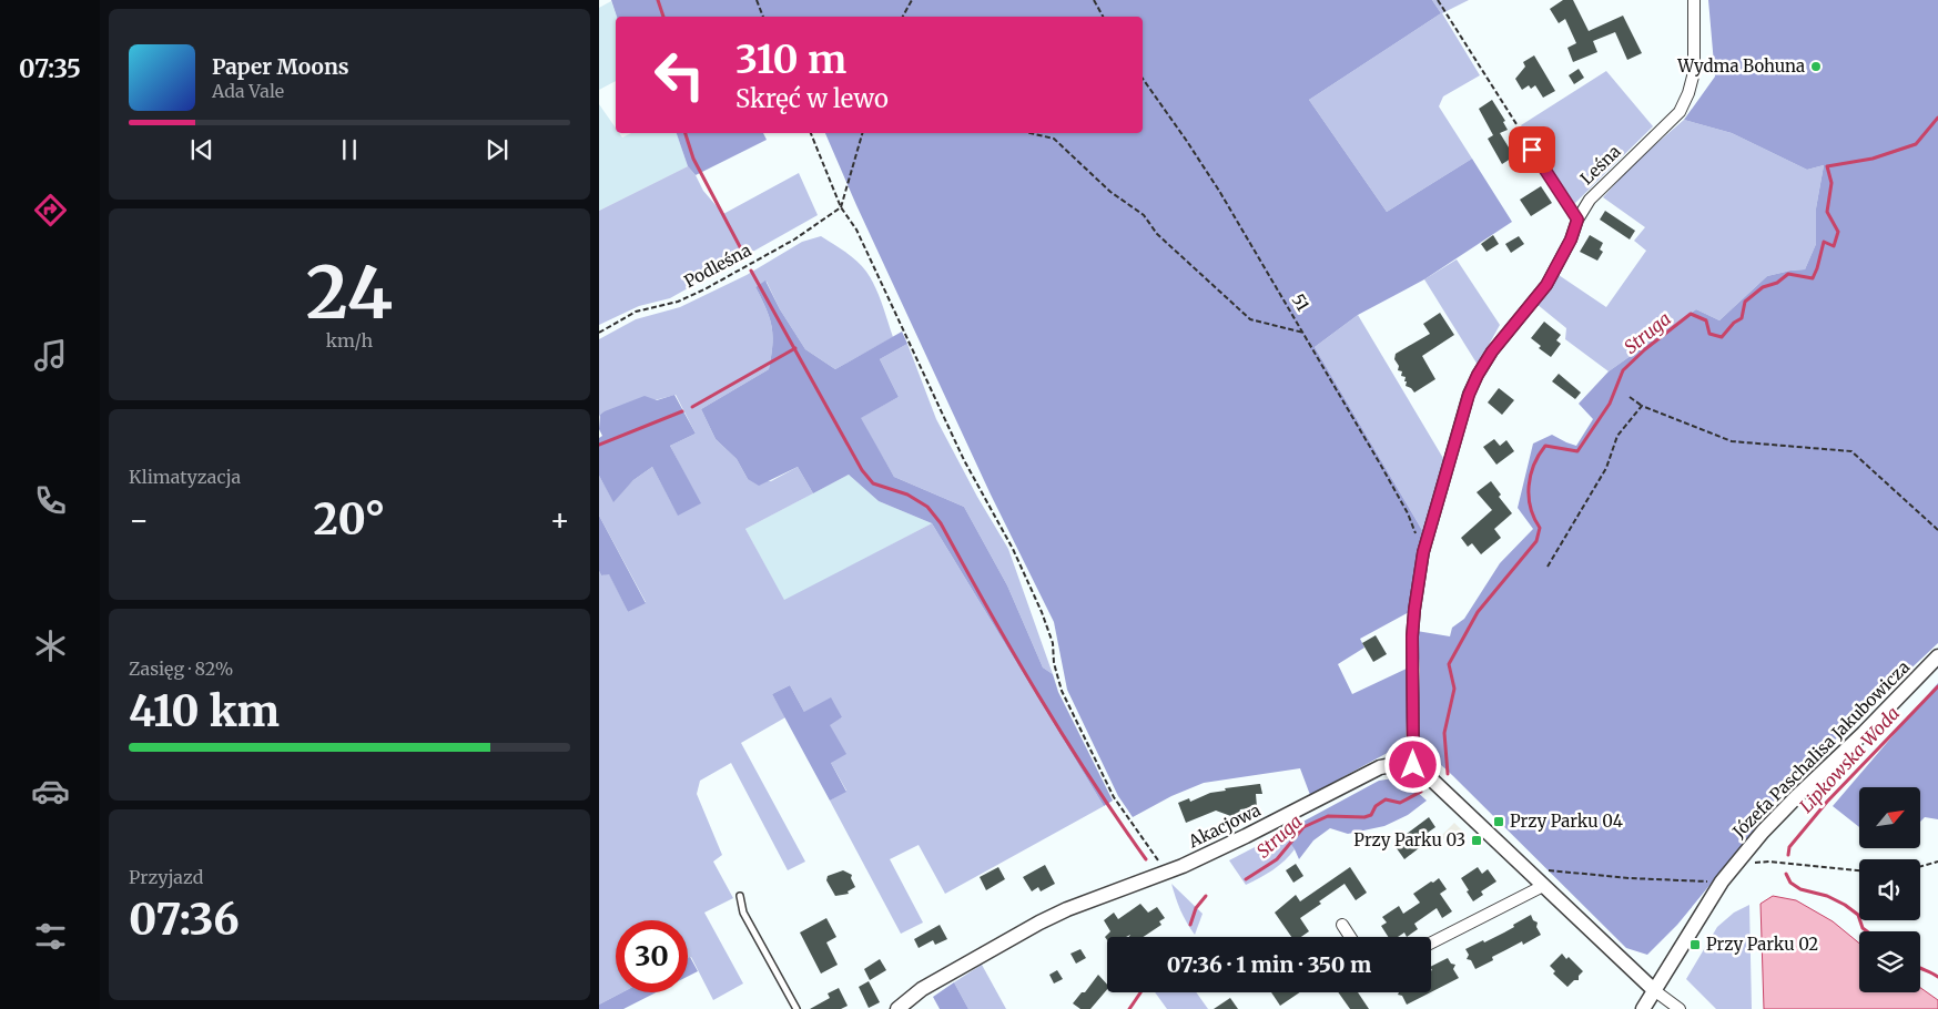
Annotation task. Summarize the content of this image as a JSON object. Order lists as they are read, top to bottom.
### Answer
{
  "streets": {
    "street": ["Leśna", "Józefa Paschalisa Jakubowicza", "Akacjowa"],
    "path": ["Podleśna", "51"]
  },
  "crossings": [
    ["Leśna", "51"],
    ["Leśna", "Akacjowa"]
  ],
  "water": ["Struga", "Lipkowska Woda"],
  "places": {
    "other": ["Wydma Bohuna"],
    "transit": ["Przy Parku 04", "Przy Parku 03", "Przy Parku 02"]
  },
  "north": "top right",
  "page": {
    "tabs": "07:35",
    "turn": ["310 m", "Skręć w lewo"],
    "song": ["Paper Moons", "Ada Vale"],
    "tile": [
      ["24", "km/h"],
      "Klimatyzacja",
      ["Zasięg · 82%", "410 km"],
      ["Przyjazd", "07:36"]
    ],
    "heat": ["−", "20°", "+"],
    "limit": "30",
    "trip": "07:36 · 1 min · 350 m"
  }
}
